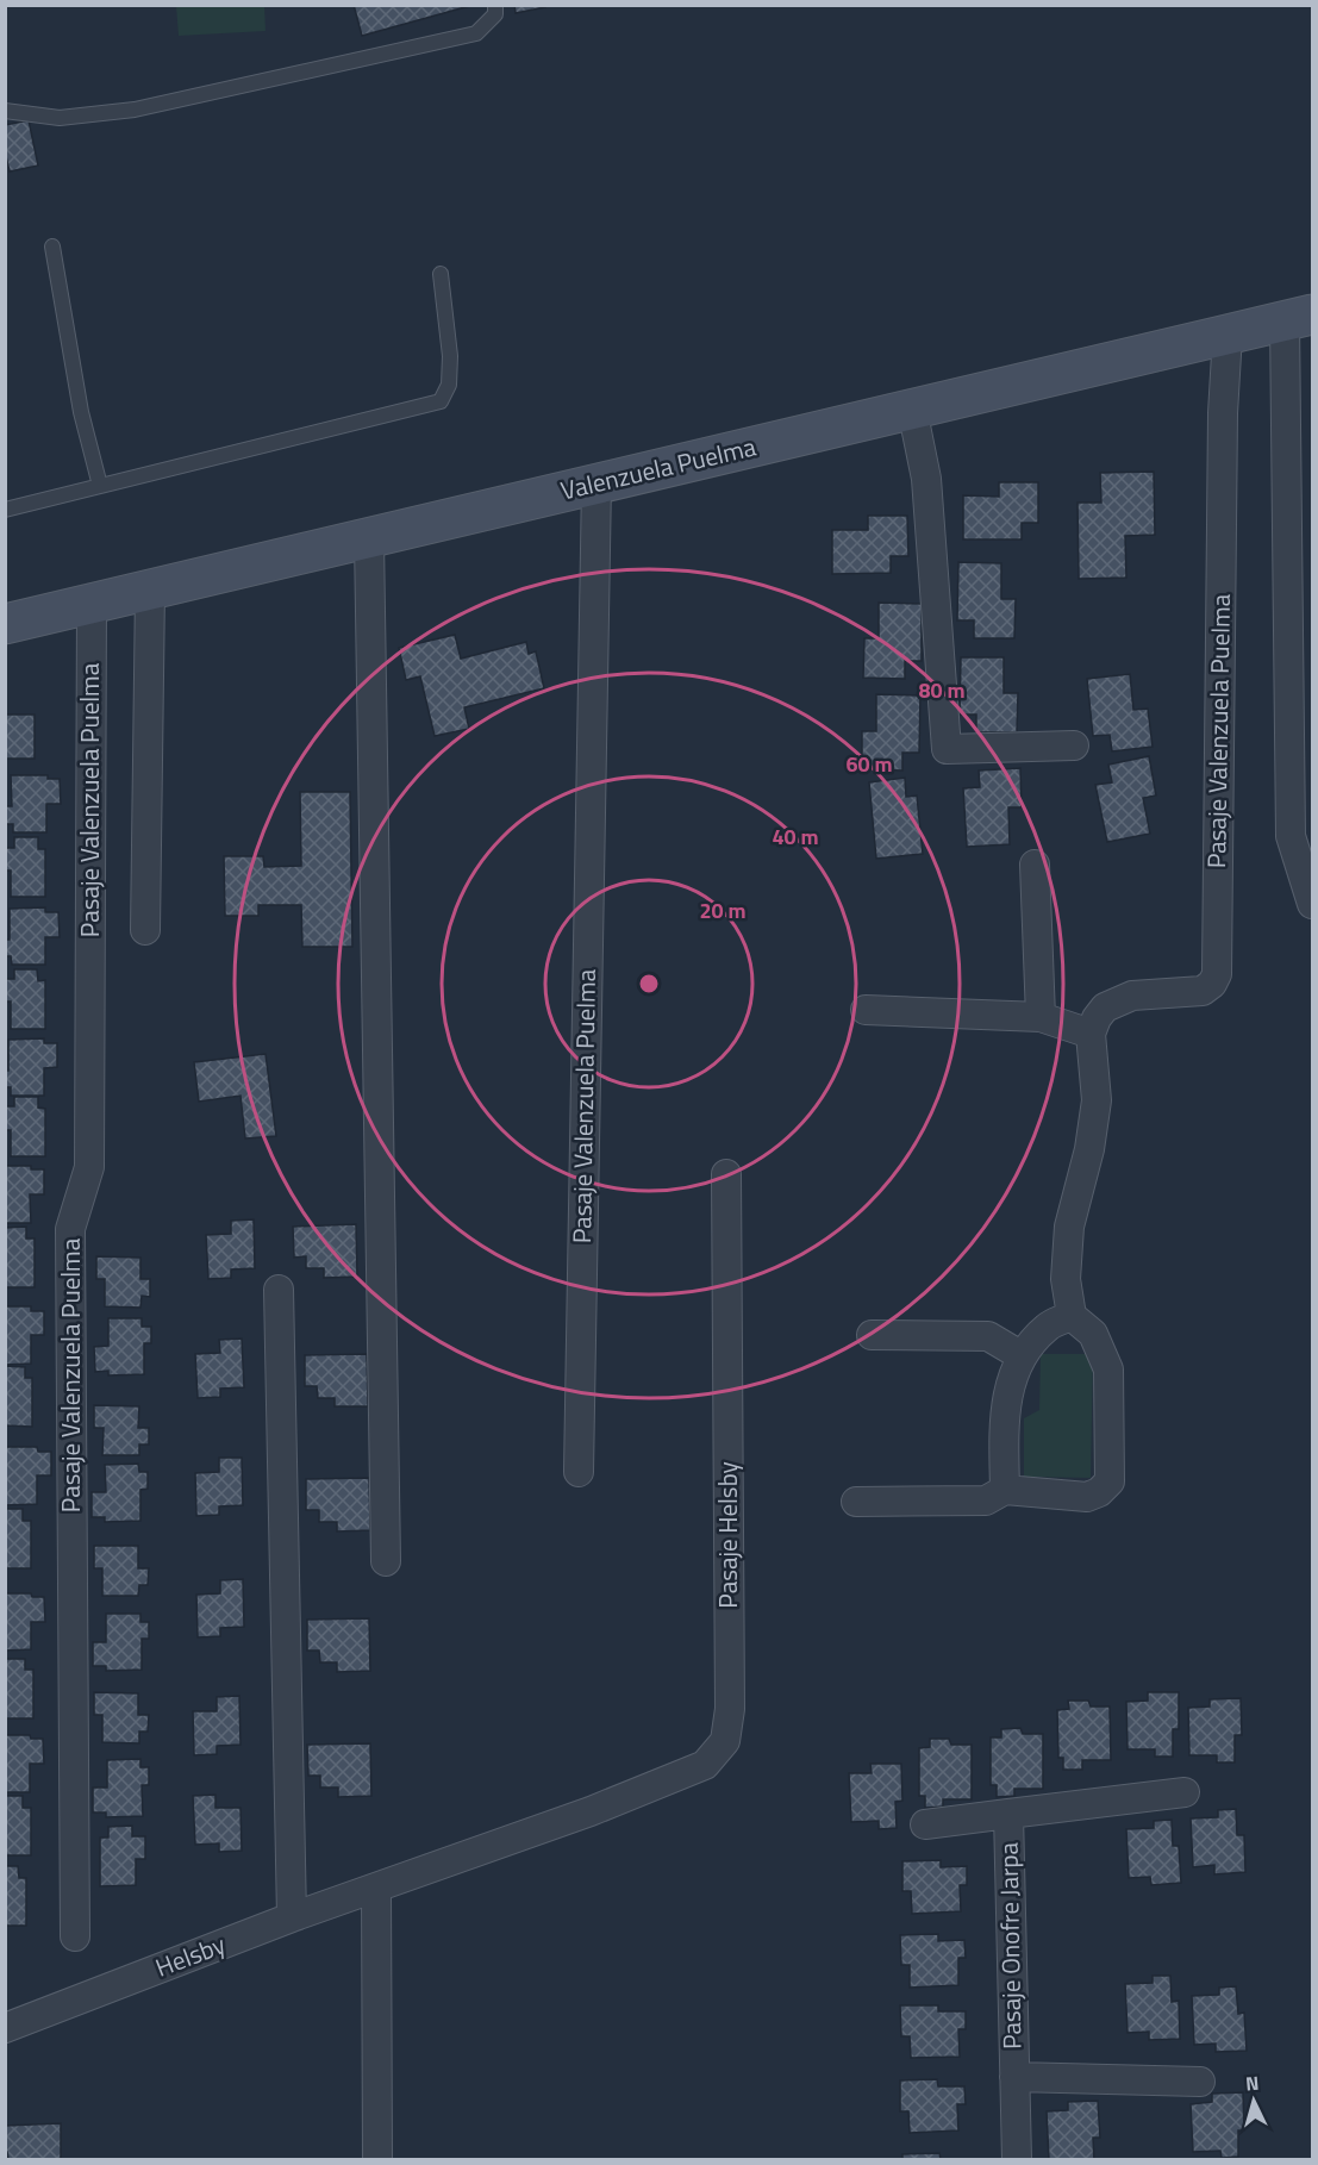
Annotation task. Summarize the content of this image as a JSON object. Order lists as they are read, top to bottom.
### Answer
{
  "streets": {
    "street": [
      "Valenzuela Puelma",
      "Pasaje Valenzuela Puelma",
      "Pasaje Helsby",
      "Pasaje Onofre Jarpa",
      "Helsby"
    ]
  },
  "crossings": [
    ["Valenzuela Puelma", "Pasaje Valenzuela Puelma"],
    ["Pasaje Helsby", "Helsby"]
  ],
  "north": "top",
  "rings": [
    "80 m",
    "60 m",
    "40 m",
    "20 m"
  ]
}
